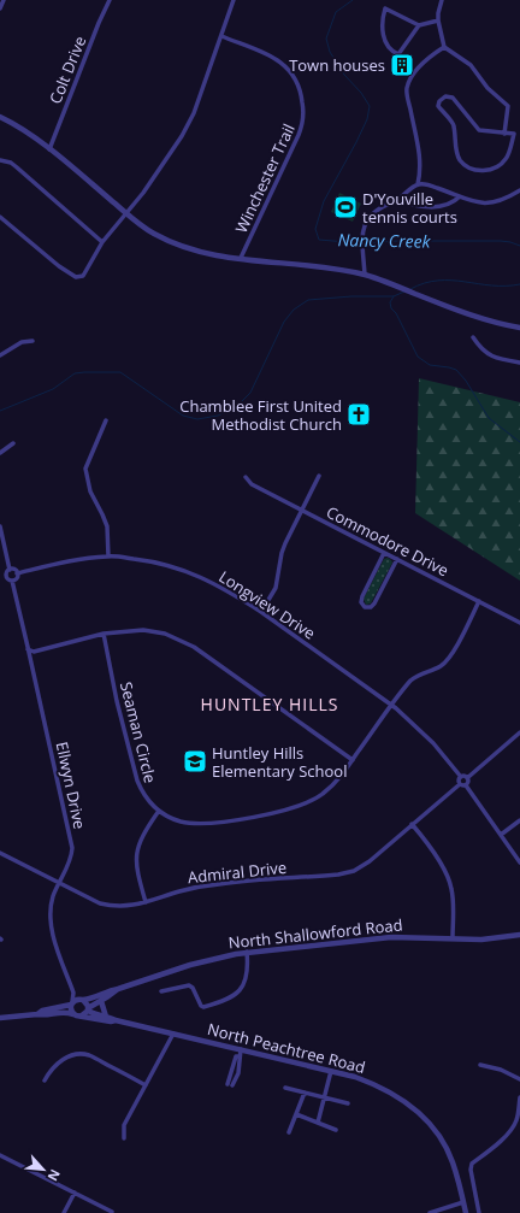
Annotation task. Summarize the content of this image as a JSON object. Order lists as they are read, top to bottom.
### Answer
{
  "streets": {
    "street": [
      "Colt Drive",
      "Winchester Trail",
      "Commodore Drive",
      "Longview Drive",
      "Seaman Circle",
      "Ellwyn Drive",
      "Admiral Drive",
      "North Shallowford Road",
      "North Peachtree Road"
    ]
  },
  "crossings": [
    ["Commodore Drive", "Seaman Circle"],
    ["Longview Drive", "Seaman Circle"],
    ["Longview Drive", "Ellwyn Drive"],
    ["Longview Drive", "Admiral Drive"],
    ["Ellwyn Drive", "Admiral Drive"],
    ["Ellwyn Drive", "North Shallowford Road"],
    ["Ellwyn Drive", "North Peachtree Road"],
    ["North Shallowford Road", "North Peachtree Road"]
  ],
  "districts": ["HUNTLEY HILLS"],
  "water": ["Nancy Creek"],
  "places": {
    "building": ["Town houses"],
    "sports": ["D'Youville tennis courts"],
    "church": ["Chamblee First United Methodist Church"],
    "school or university": ["Huntley Hills Elementary School"]
  },
  "north": "bottom right"
}
